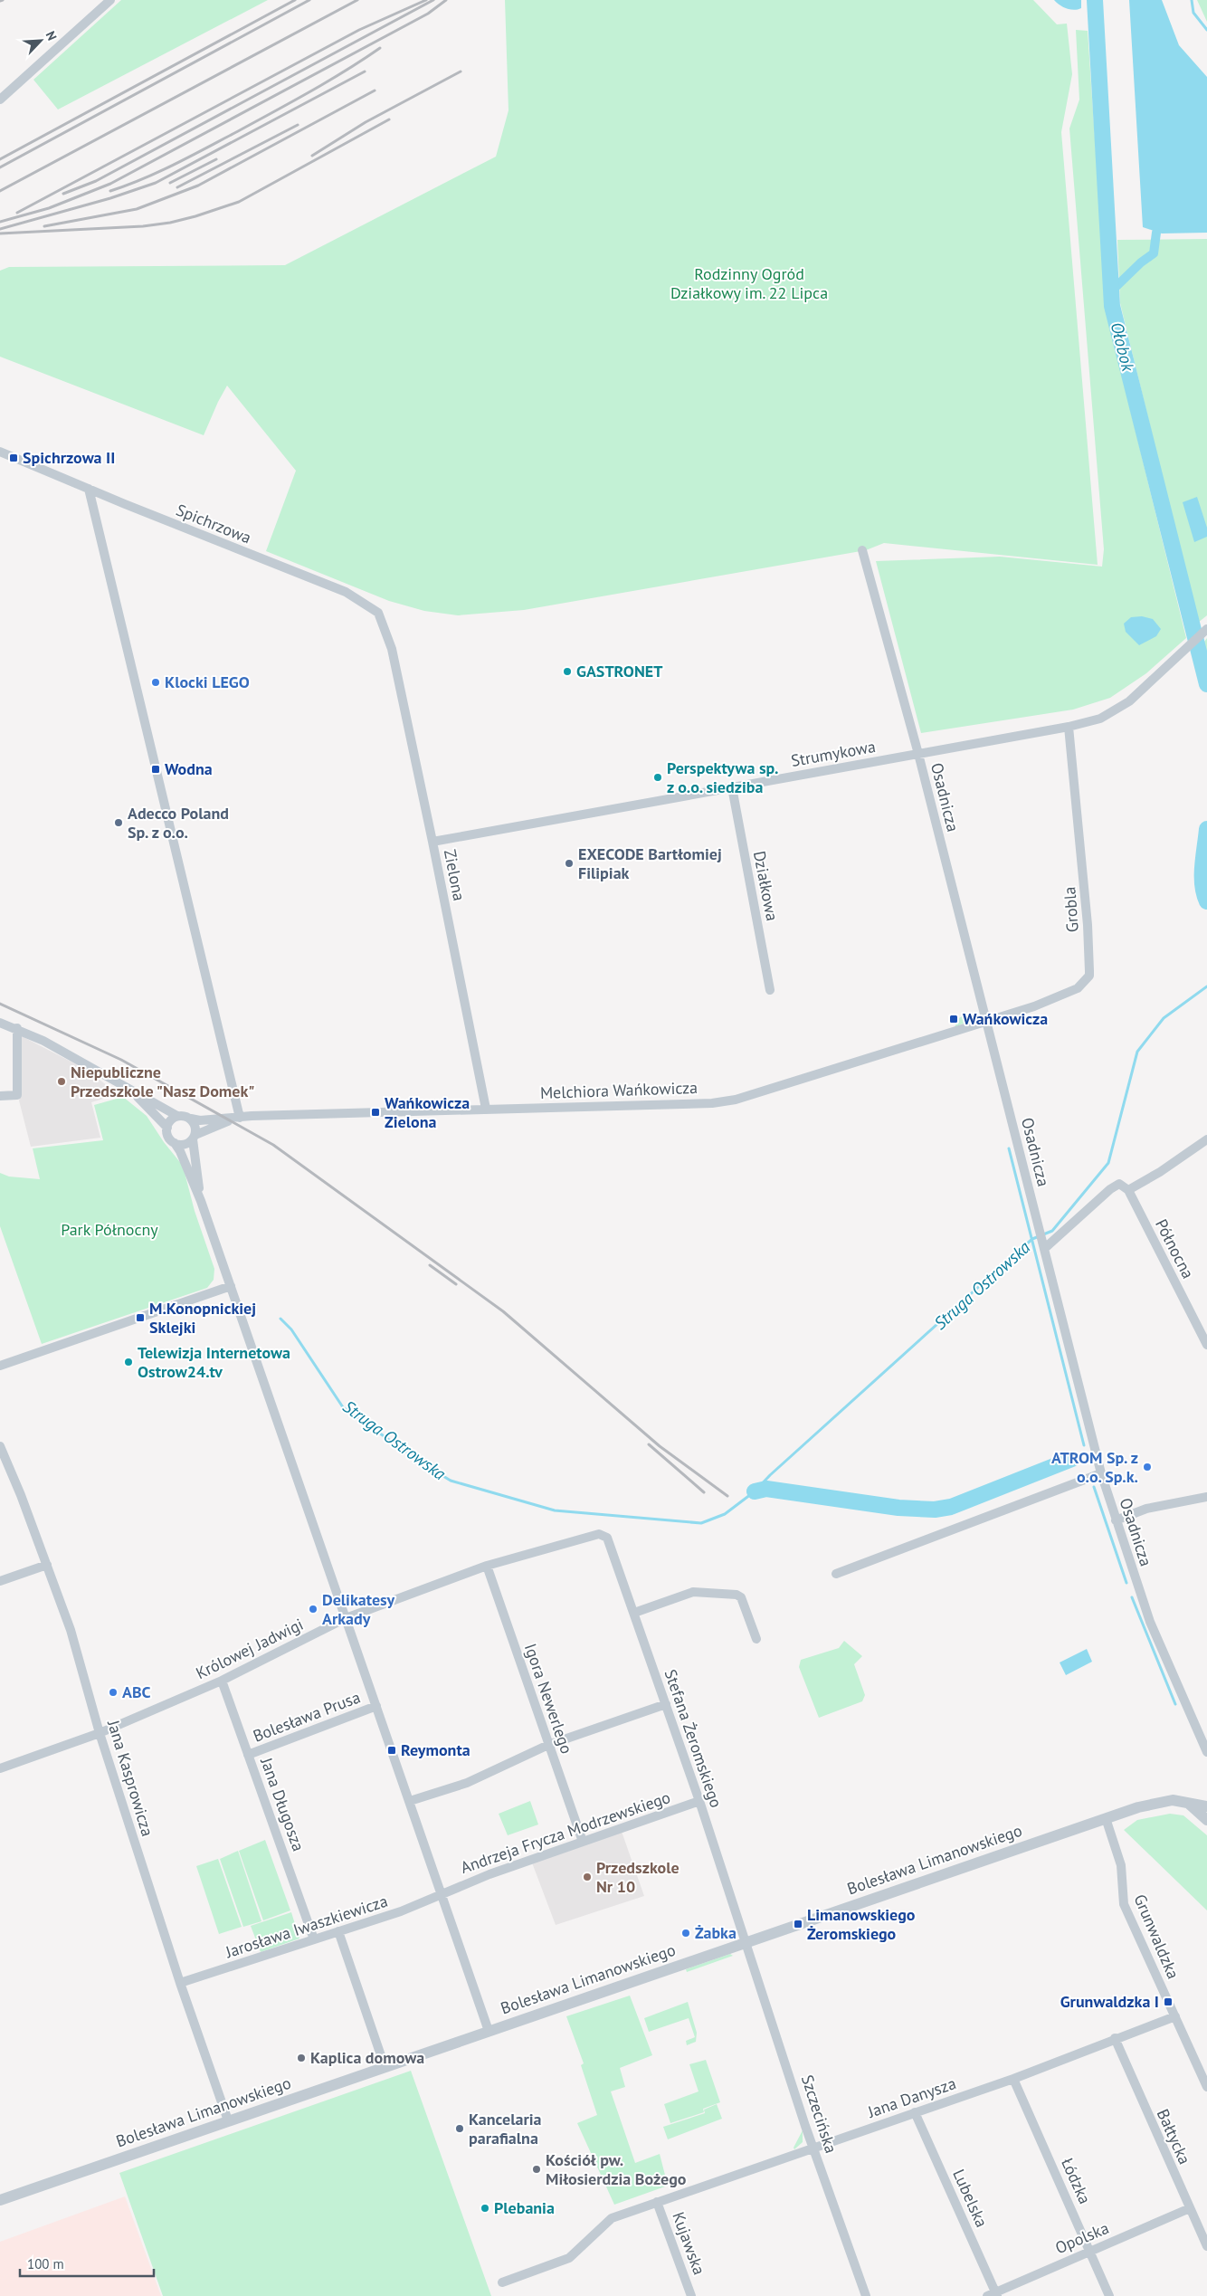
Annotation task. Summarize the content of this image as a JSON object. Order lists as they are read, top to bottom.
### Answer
{
  "streets": {
    "street": [
      "Spichrzowa",
      "Strumykowa",
      "Osadnicza",
      "Zielona",
      "Działkowa",
      "Grobla",
      "Melchiora Wańkowicza",
      "Północna",
      "Królowej Jadwigi",
      "Igora Newerlego",
      "Bolesława Prusa",
      "Stefana Żeromskiego",
      "Jana Kasprowicza",
      "Jana Długosza",
      "Andrzeja Frycza Modrzewskiego",
      "Bolesława Limanowskiego",
      "Jarosława Iwaszkiewicza",
      "Grunwaldzka",
      "Jana Danysza",
      "Szczecińska",
      "Bałtycka",
      "Łódzka",
      "Lubelska",
      "Opolska",
      "Kujawska"
    ]
  },
  "crossings": [
    ["Spichrzowa", "Zielona"],
    ["Strumykowa", "Osadnicza"],
    ["Strumykowa", "Zielona"],
    ["Strumykowa", "Działkowa"],
    ["Strumykowa", "Grobla"],
    ["Osadnicza", "Grobla"],
    ["Osadnicza", "Melchiora Wańkowicza"],
    ["Zielona", "Melchiora Wańkowicza"],
    ["Grobla", "Melchiora Wańkowicza"],
    ["Królowej Jadwigi", "Igora Newerlego"],
    ["Królowej Jadwigi", "Stefana Żeromskiego"],
    ["Królowej Jadwigi", "Jana Kasprowicza"],
    ["Królowej Jadwigi", "Jana Długosza"],
    ["Igora Newerlego", "Andrzeja Frycza Modrzewskiego"],
    ["Bolesława Prusa", "Jana Długosza"],
    ["Stefana Żeromskiego", "Andrzeja Frycza Modrzewskiego"],
    ["Stefana Żeromskiego", "Bolesława Limanowskiego"],
    ["Stefana Żeromskiego", "Szczecińska"],
    ["Jana Kasprowicza", "Bolesława Limanowskiego"],
    ["Jana Kasprowicza", "Jarosława Iwaszkiewicza"],
    ["Jana Długosza", "Jarosława Iwaszkiewicza"],
    ["Andrzeja Frycza Modrzewskiego", "Jarosława Iwaszkiewicza"],
    ["Bolesława Limanowskiego", "Grunwaldzka"],
    ["Bolesława Limanowskiego", "Szczecińska"],
    ["Grunwaldzka", "Jana Danysza"],
    ["Jana Danysza", "Szczecińska"],
    ["Jana Danysza", "Bałtycka"],
    ["Jana Danysza", "Łódzka"],
    ["Jana Danysza", "Lubelska"],
    ["Jana Danysza", "Kujawska"],
    ["Bałtycka", "Opolska"],
    ["Łódzka", "Opolska"],
    ["Lubelska", "Opolska"]
  ],
  "water": ["Ołobok", "Struga Ostrowska"],
  "parks": ["Rodzinny Ogród Działkowy im. 22 Lipca", "Park Północny"],
  "places": {
    "transit": [
      "Spichrzowa II",
      "Wodna",
      "Wańkowicza",
      "Wańkowicza Zielona",
      "M.Konopnickiej Sklejki",
      "Reymonta",
      "Limanowskiego Żeromskiego",
      "Grunwaldzka I"
    ],
    "other": [
      "GASTRONET",
      "Klocki LEGO",
      "Perspektywa sp. z o.o. siedziba",
      "Adecco Poland Sp. z o.o.",
      "EXECODE Bartłomiej Filipiak",
      "Niepubliczne Przedszkole \"Nasz Domek\"",
      "Telewizja Internetowa Ostrow24.tv",
      "ATROM Sp. z o.o. Sp.k.",
      "Delikatesy Arkady",
      "ABC",
      "Przedszkole Nr 10",
      "Żabka",
      "Kaplica domowa",
      "Kancelaria parafialna",
      "Kościół pw. Miłosierdzia Bożego",
      "Plebania"
    ]
  },
  "scale_bar": "100 m",
  "north": "top right"
}
